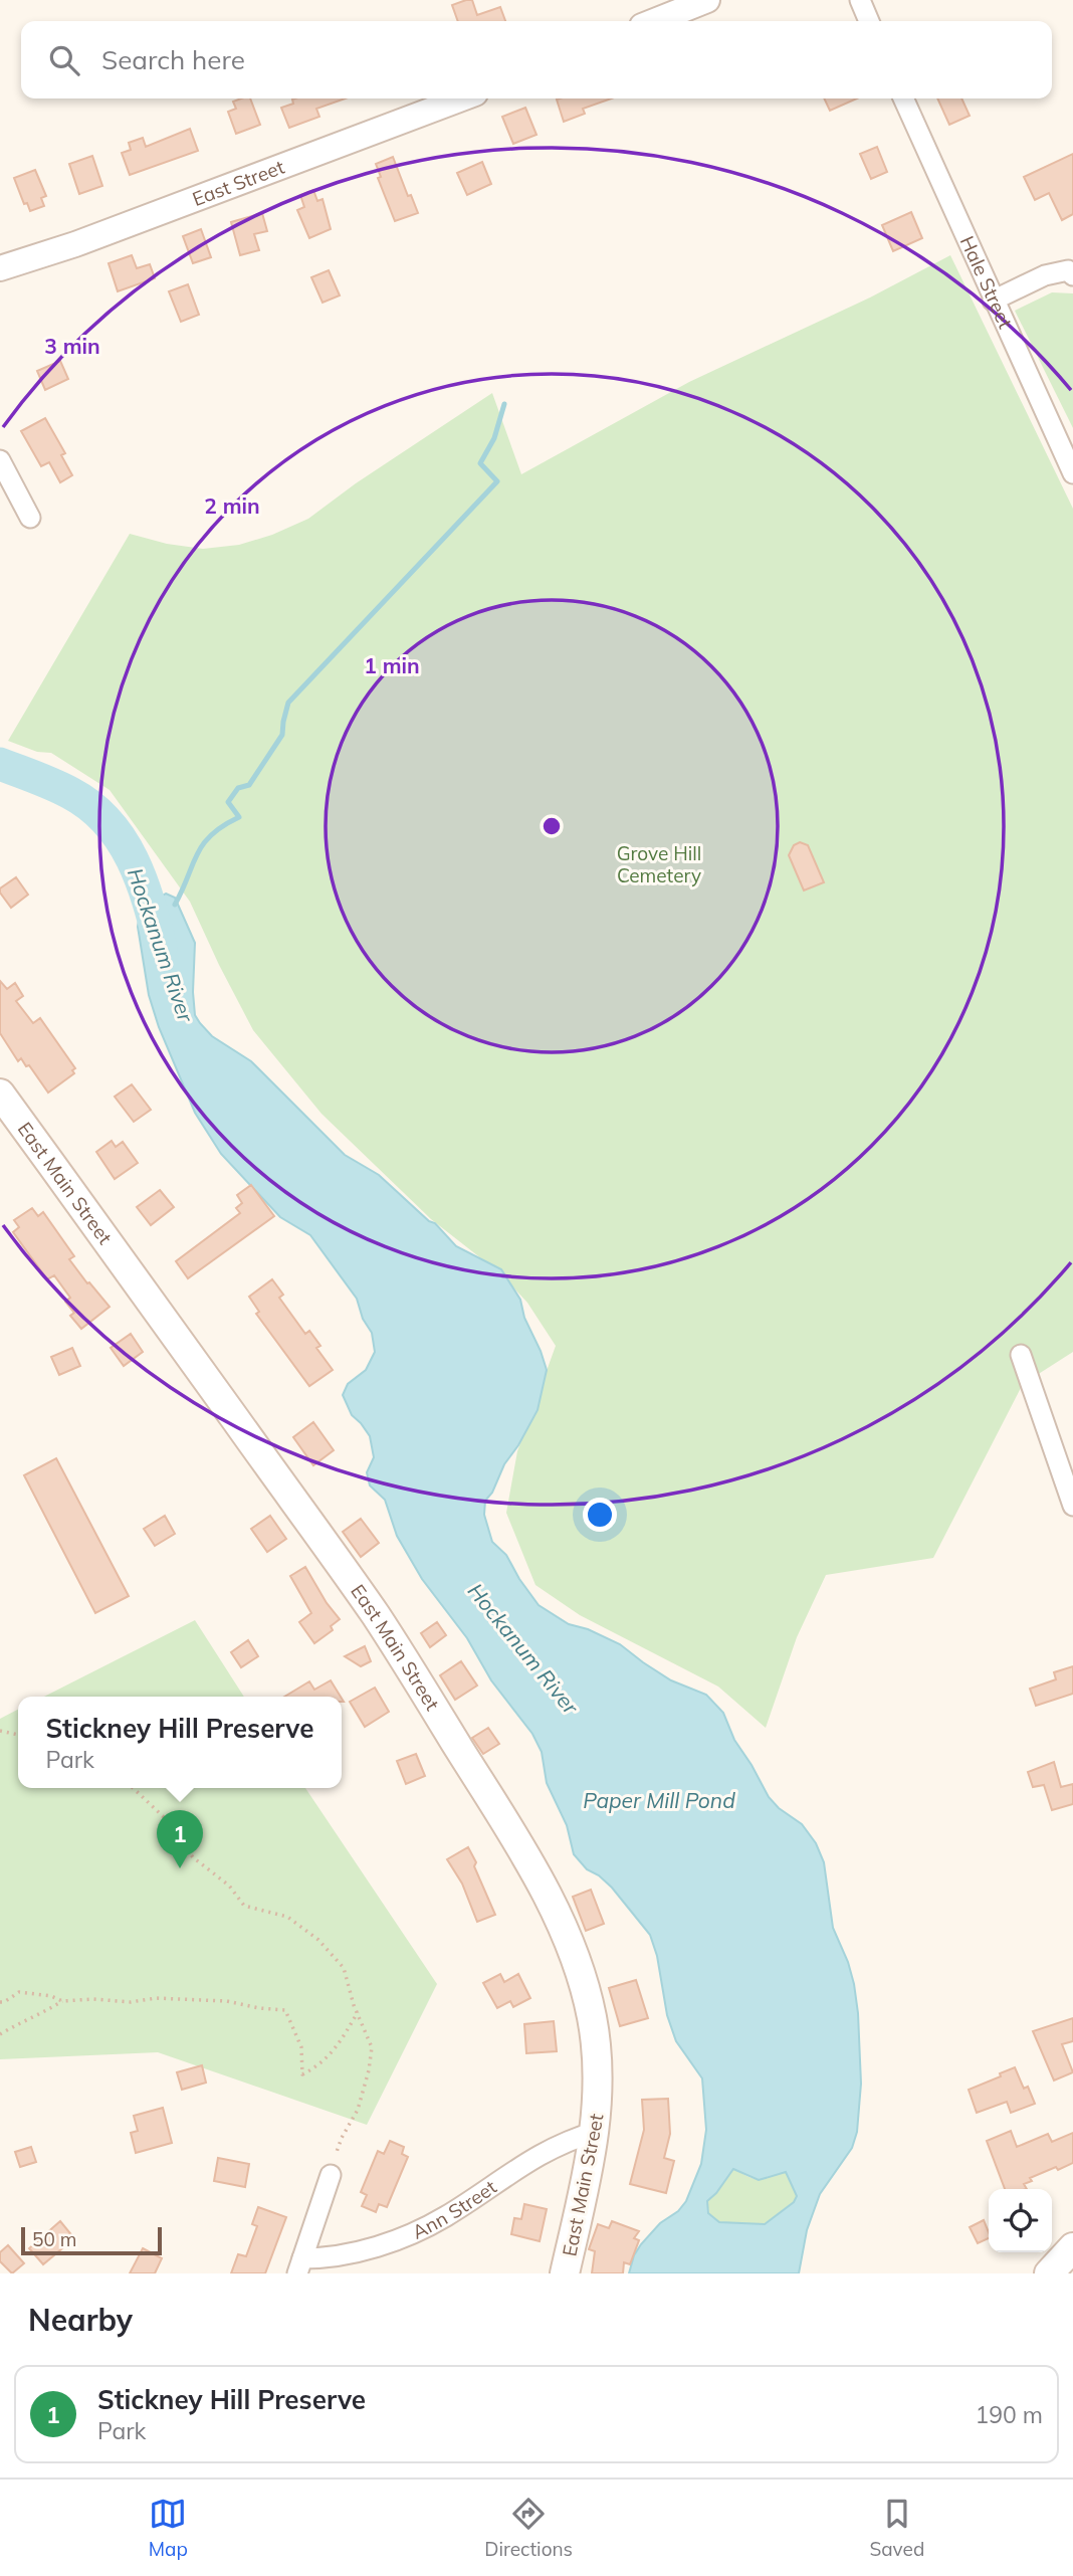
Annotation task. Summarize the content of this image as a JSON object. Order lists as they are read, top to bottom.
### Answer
{
  "streets": {
    "main road": ["East Main Street"],
    "street": ["East Street", "Hale Street", "Ann Street"]
  },
  "crossings": [
    ["East Main Street", "Ann Street"]
  ],
  "water": ["Hockanum River", "Paper Mill Pond"],
  "parks": ["Grove Hill Cemetery"],
  "scale_bar": "50 m",
  "page": {
    "search": "Search here",
    "popup": ["Stickney Hill Preserve", "Park"],
    "pins": "1",
    "scale": "50 m",
    "heading": "Nearby",
    "list": [
      {
        "mark": "1",
        "name": "Stickney Hill Preserve",
        "note": "Park",
        "value": "190 m"
      }
    ],
    "nav": ["Map", "Directions", "Saved"]
  },
  "rings": ["3 min", "2 min", "1 min"]
}
